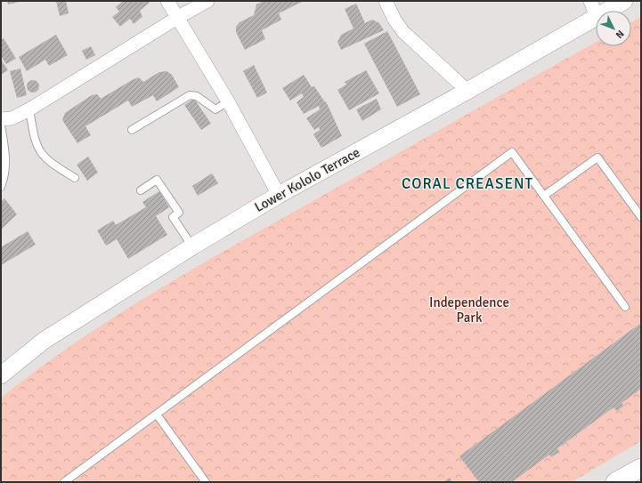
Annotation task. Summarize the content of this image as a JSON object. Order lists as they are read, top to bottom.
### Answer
{
  "streets": {
    "street": ["Lower Kololo Terrace"]
  },
  "districts": ["CORAL CREASENT"],
  "parks": ["Independence Park"],
  "north": "bottom right"
}
